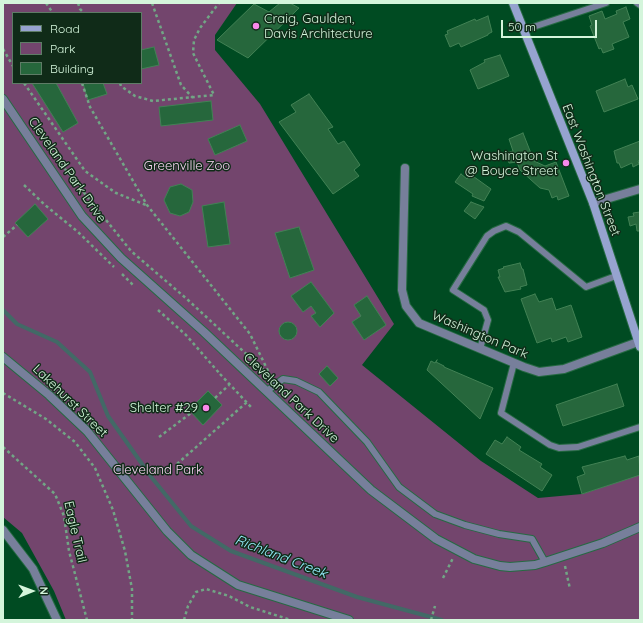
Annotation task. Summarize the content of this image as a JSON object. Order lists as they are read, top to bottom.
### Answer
{
  "streets": {
    "street": [
      "Cleveland Park Drive",
      "East Washington Street",
      "Washington Park",
      "Lakehurst Street"
    ],
    "path": ["Eagle Trail"]
  },
  "crossings": [
    ["East Washington Street", "Washington Park"]
  ],
  "water": ["Richland Creek"],
  "parks": ["Greenville Zoo", "Cleveland Park"],
  "places": ["Craig, Gaulden, Davis Architecture", "Washington St @ Boyce Street", "Shelter #29"],
  "legend": ["Road", "Park", "Building"],
  "scale_bar": "50 m",
  "north": "right"
}
